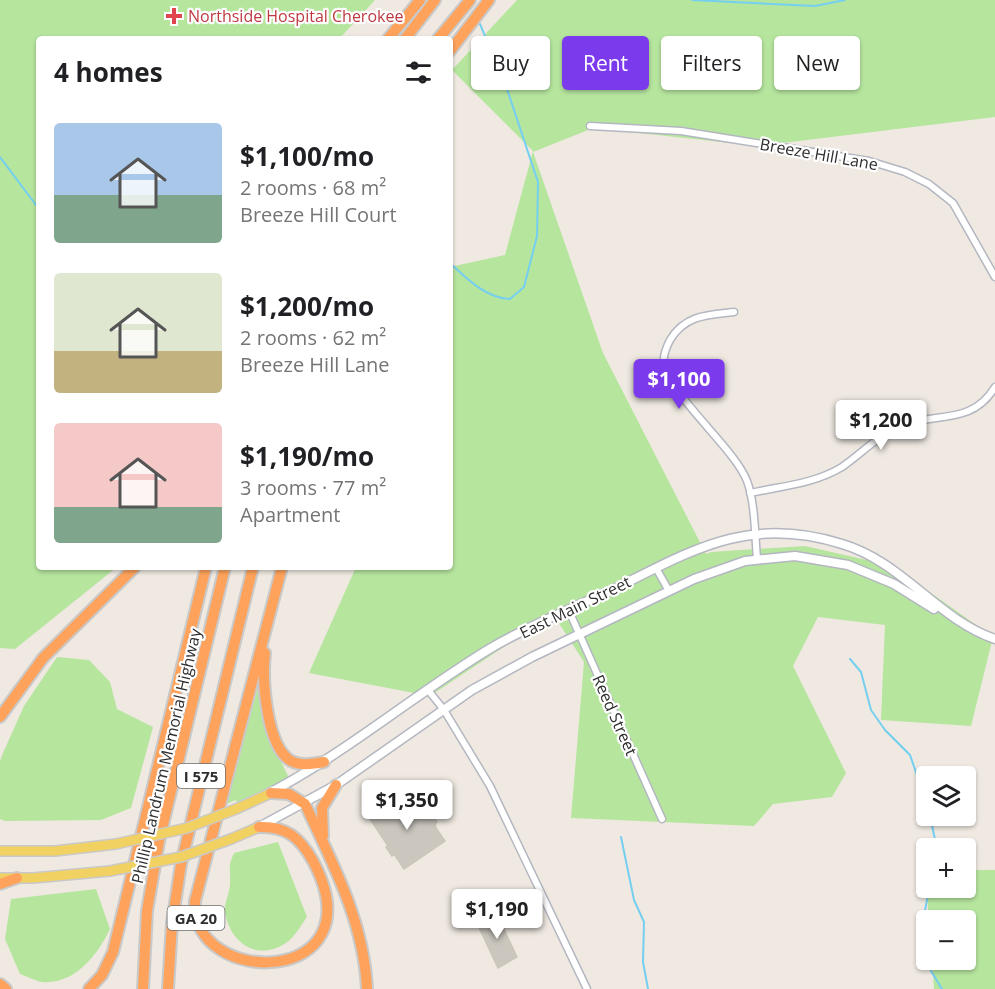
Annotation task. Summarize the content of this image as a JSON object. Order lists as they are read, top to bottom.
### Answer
{
  "streets": {
    "highway": ["Phillip Landrum Memorial Highway", "I 575", "GA 20"],
    "main road": ["East Main Street"],
    "street": ["Breeze Hill Lane", "Reed Street"]
  },
  "crossings": [
    ["East Main Street", "Reed Street"]
  ],
  "places": {
    "health": ["Northside Hospital Cherokee"]
  },
  "page": {
    "chip": [
      "Buy",
      "Rent",
      "Filters",
      "New"
    ],
    "heading": "4 homes",
    "list": [
      {
        "name": "$1,100/mo",
        "note": "2 rooms · 68 m² · Breeze Hill Court"
      },
      {
        "name": "$1,200/mo",
        "note": "2 rooms · 62 m² · Breeze Hill Lane"
      },
      {
        "name": "$1,190/mo",
        "note": "3 rooms · 77 m² · Apartment"
      }
    ],
    "price": [
      "$1,100",
      "$1,200",
      "$1,350",
      "$1,190"
    ],
    "map_buttons": ["+", "−"]
  }
}
